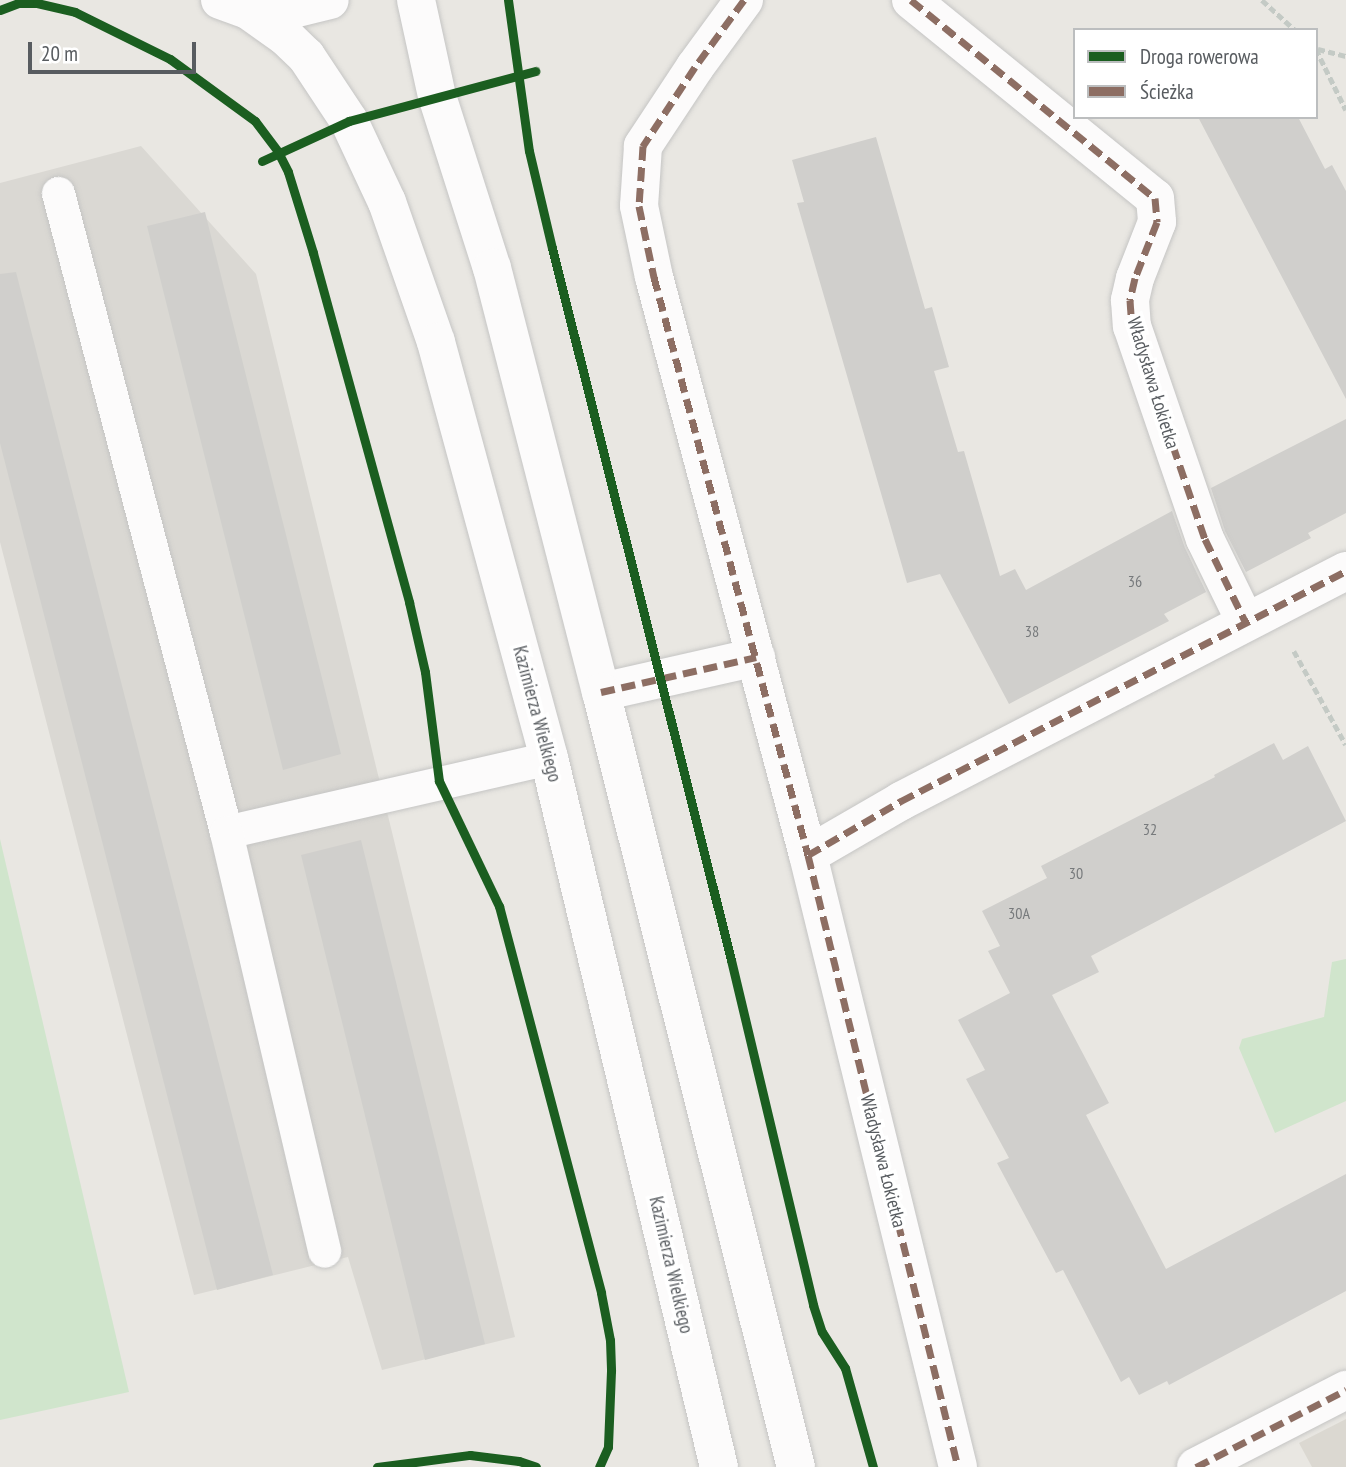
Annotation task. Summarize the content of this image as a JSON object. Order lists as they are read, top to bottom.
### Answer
{
  "streets": {
    "street": ["Władysława Łokietka", "Kazimierza Wielkiego"]
  },
  "house_numbers": [
    "36",
    "38",
    "32",
    "30",
    "30A"
  ],
  "legend": ["Droga rowerowa", "Ścieżka"],
  "scale_bar": "20 m"
}
